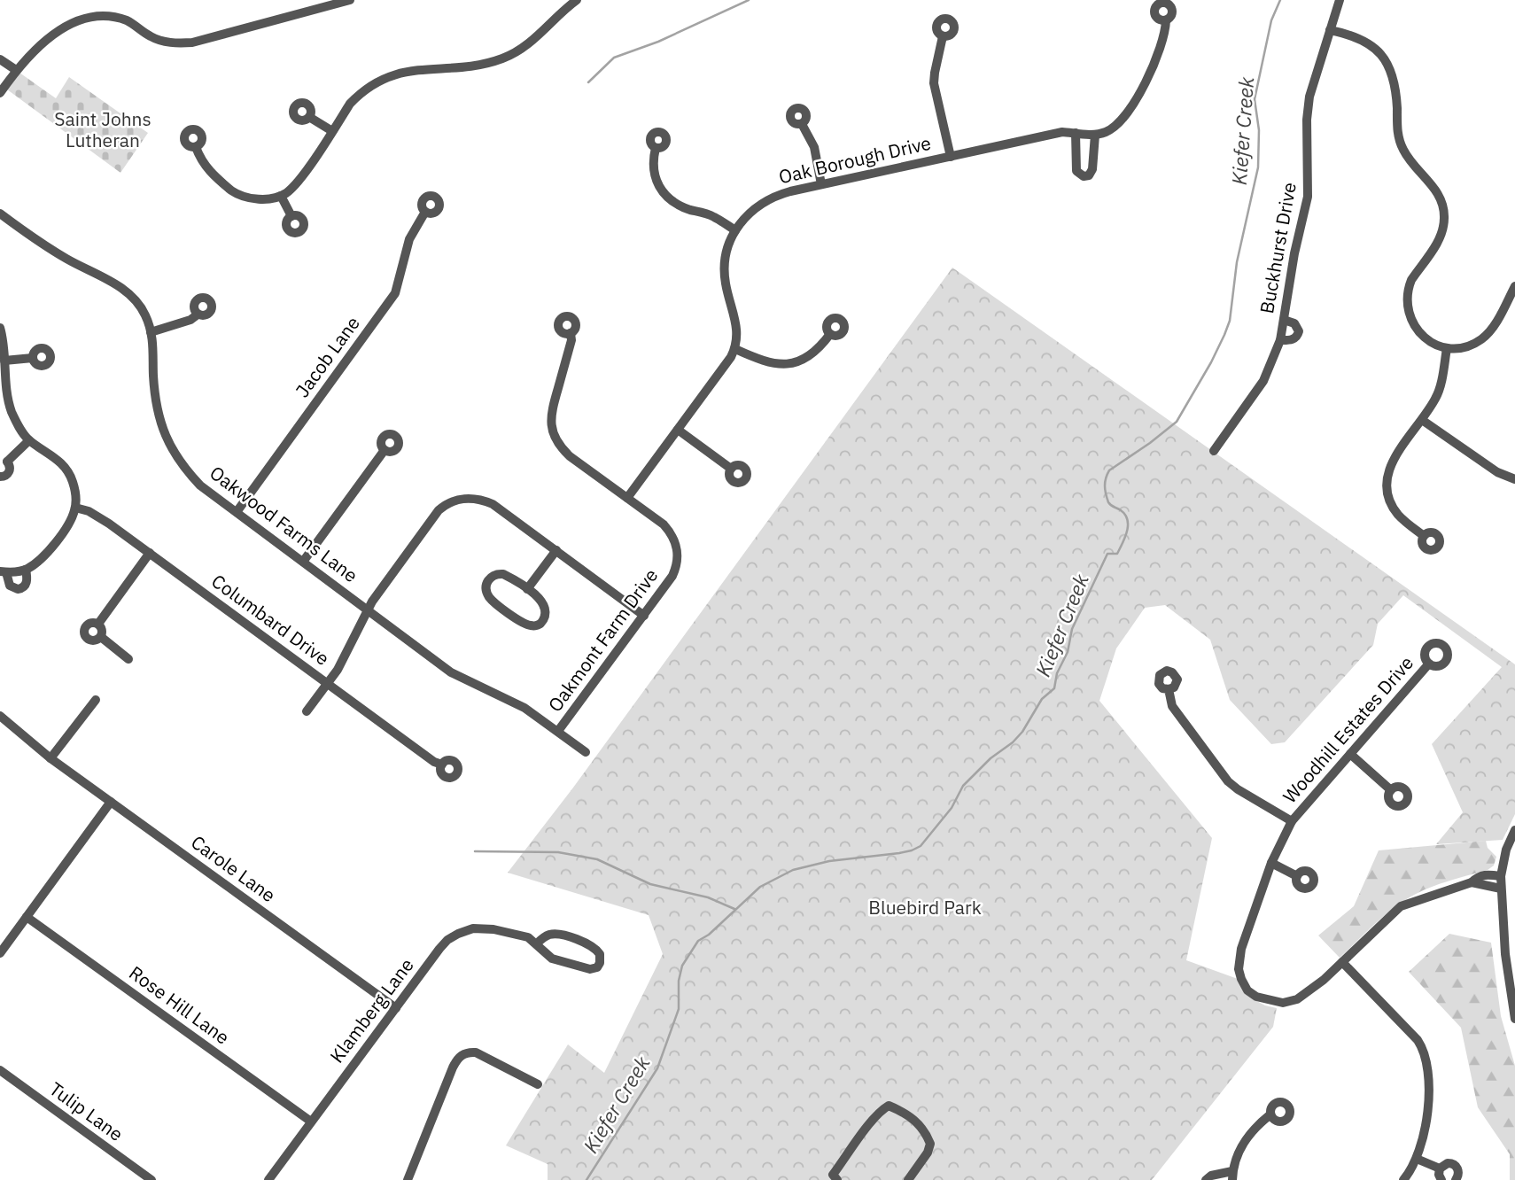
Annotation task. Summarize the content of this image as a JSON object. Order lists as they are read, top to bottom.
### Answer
{
  "streets": {
    "street": [
      "Oak Borough Drive",
      "Buckhurst Drive",
      "Jacob Lane",
      "Oakwood Farms Lane",
      "Columbard Drive",
      "Oakmont Farm Drive",
      "Woodhill Estates Drive",
      "Carole Lane",
      "Rose Hill Lane",
      "Klamberg Lane",
      "Tulip Lane"
    ]
  },
  "crossings": [
    ["Jacob Lane", "Oakwood Farms Lane"],
    ["Oakwood Farms Lane", "Oakmont Farm Drive"],
    ["Carole Lane", "Klamberg Lane"],
    ["Rose Hill Lane", "Klamberg Lane"]
  ],
  "water": ["Kiefer Creek"],
  "parks": ["Saint Johns Lutheran", "Bluebird Park"]
}
